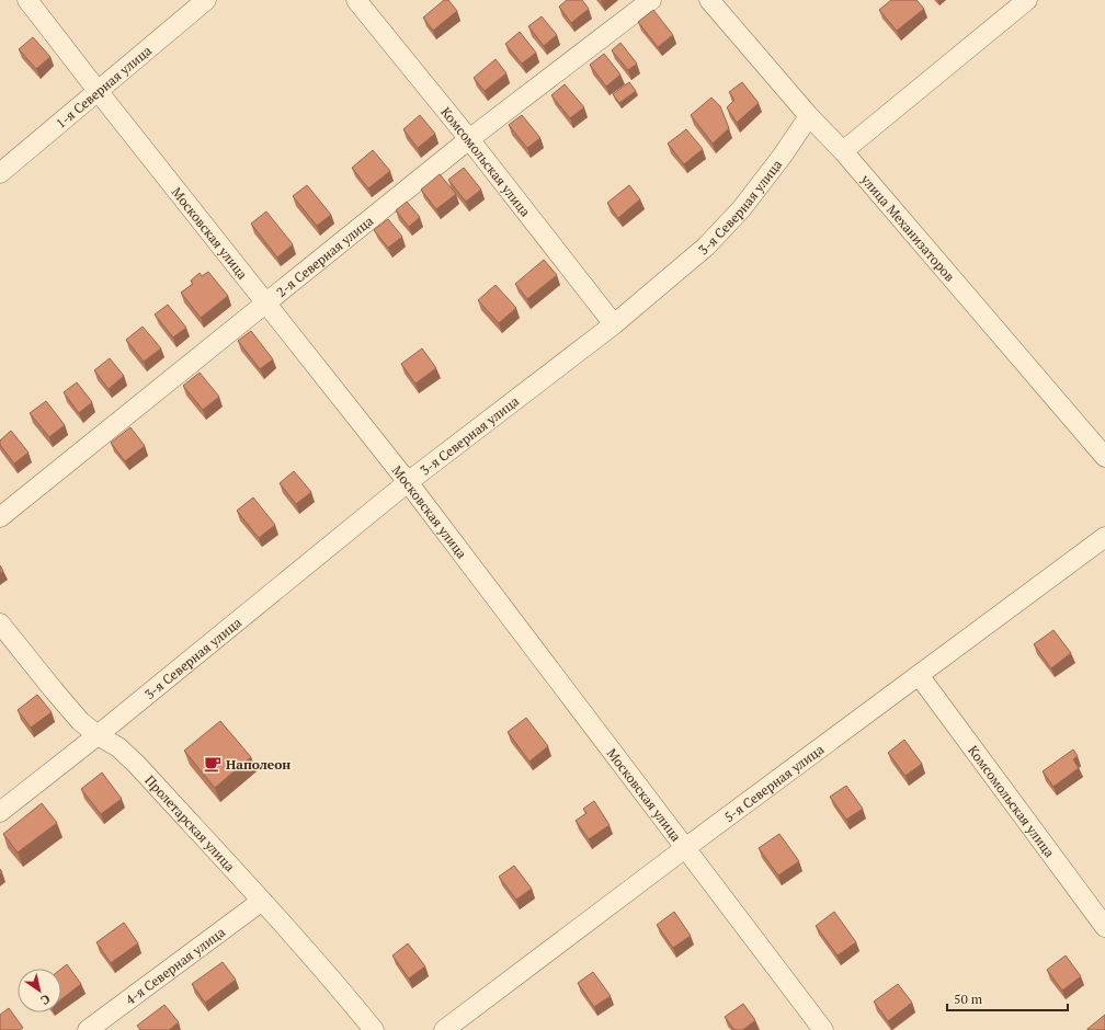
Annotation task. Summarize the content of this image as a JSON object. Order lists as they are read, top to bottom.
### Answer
{
  "streets": {
    "street": [
      "1-я Северная улица",
      "Комсомольская улица",
      "3-я Северная улица",
      "улица Механизаторов",
      "Московская улица",
      "2-я Северная улица",
      "5-я Северная улица",
      "Пролетарская улица",
      "4-я Северная улица"
    ]
  },
  "crossings": [
    ["1-я Северная улица", "Московская улица"],
    ["Комсомольская улица", "3-я Северная улица"],
    ["Комсомольская улица", "2-я Северная улица"],
    ["Комсомольская улица", "5-я Северная улица"],
    ["3-я Северная улица", "улица Механизаторов"],
    ["3-я Северная улица", "Московская улица"],
    ["3-я Северная улица", "Пролетарская улица"],
    ["Московская улица", "2-я Северная улица"],
    ["Московская улица", "5-я Северная улица"],
    ["Пролетарская улица", "4-я Северная улица"]
  ],
  "places": {
    "cafe": ["Наполеон"]
  },
  "scale_bar": "50 m",
  "north": "bottom right"
}
